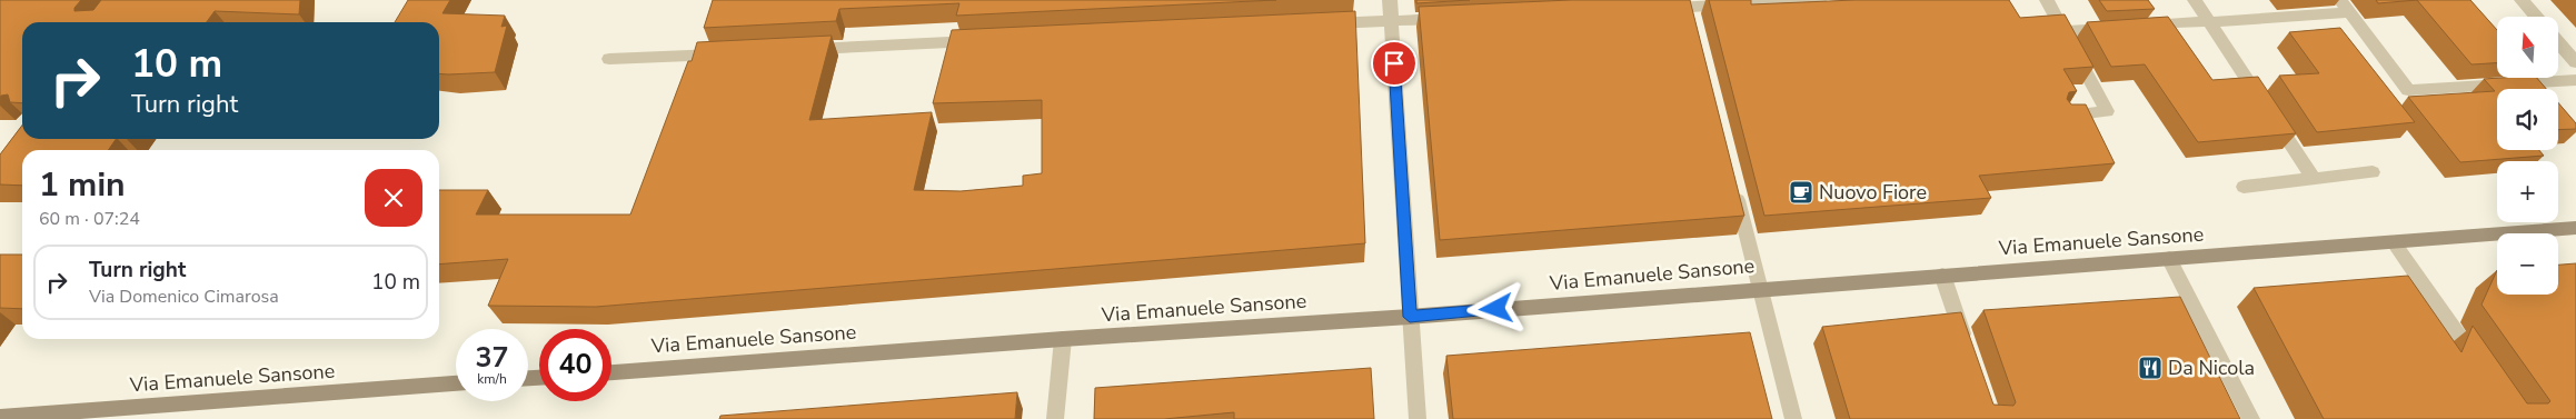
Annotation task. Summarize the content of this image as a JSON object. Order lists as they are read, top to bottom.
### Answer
{
  "streets": {
    "street": ["Via Emanuele Sansone"]
  },
  "places": {
    "cafe": ["Nuovo Fiore"],
    "restaurant": ["Da Nicola"]
  },
  "north": "top",
  "page": {
    "map_buttons": ["+", "−"],
    "turn": ["10 m", "Turn right"],
    "heading": ["1 min", "60 m · 07:24"],
    "list": [
      {
        "name": "Turn right",
        "note": "Via Domenico Cimarosa",
        "value": "10 m"
      }
    ],
    "speed": "37 km/h",
    "limit": "40"
  }
}
